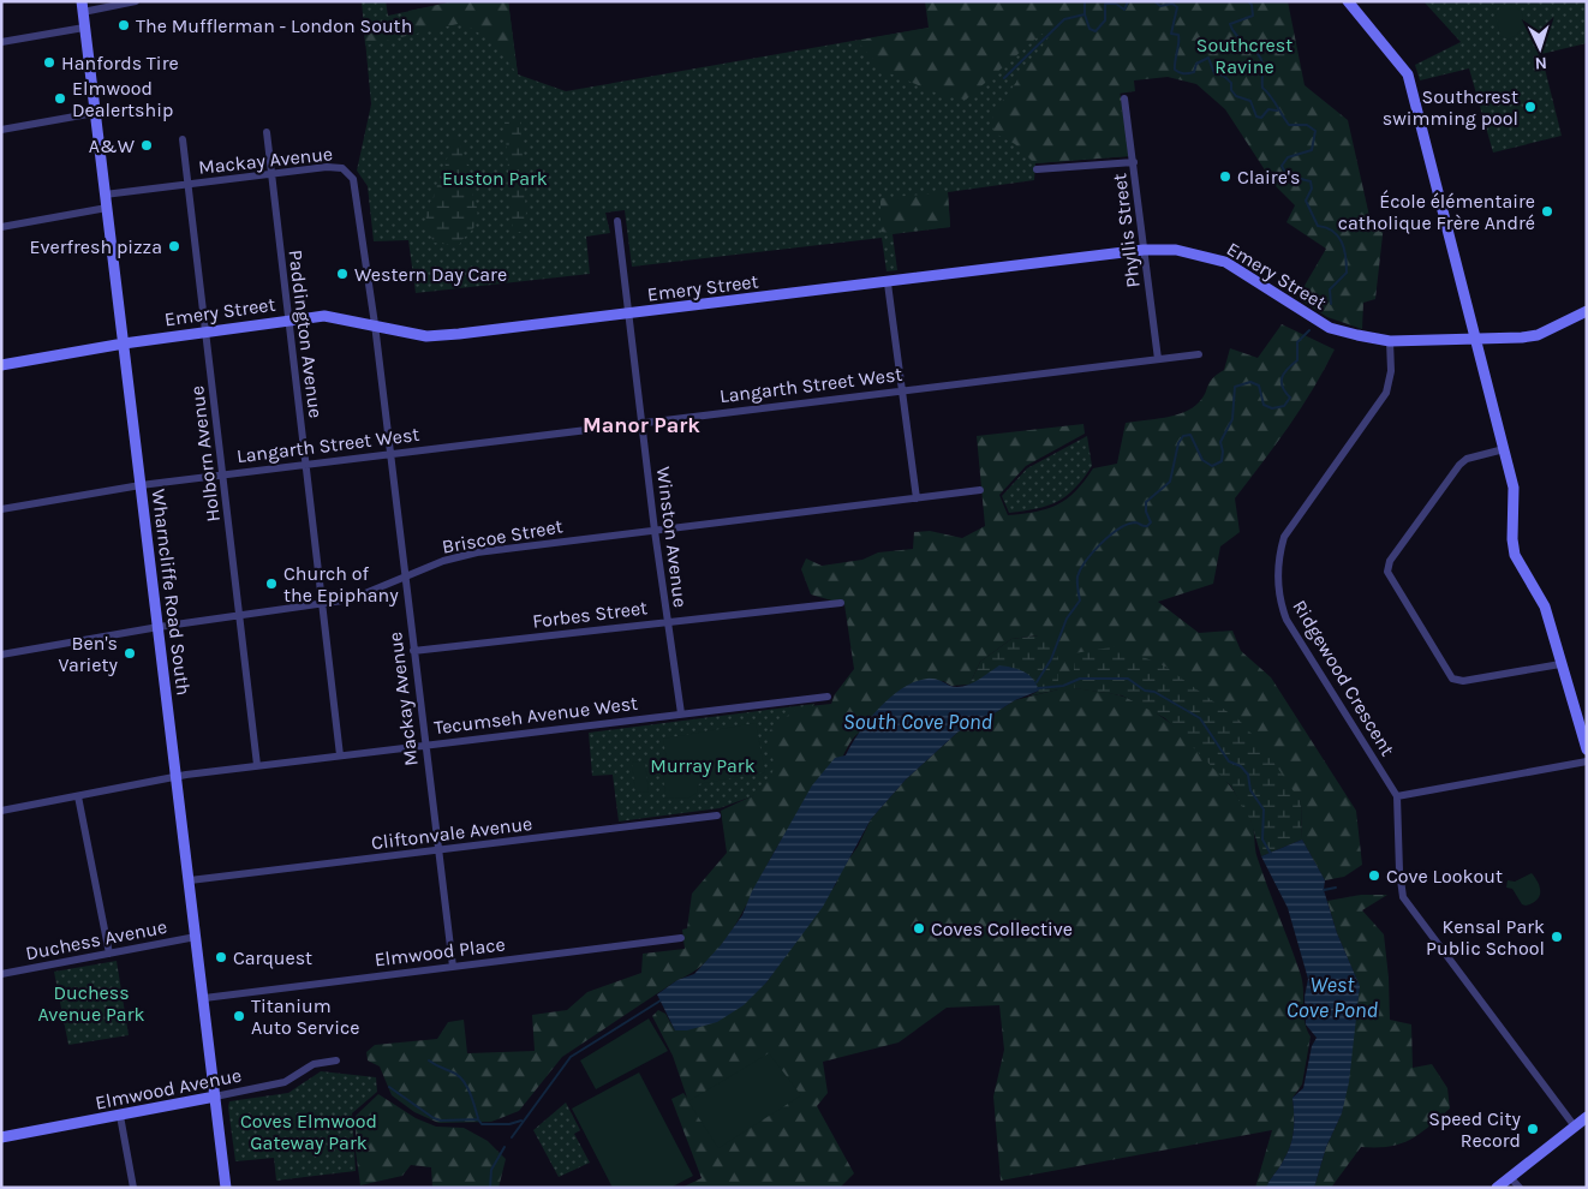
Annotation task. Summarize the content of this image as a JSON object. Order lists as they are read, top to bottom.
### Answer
{
  "streets": {
    "street": [
      "Mackay Avenue",
      "Phyllis Street",
      "Emery Street",
      "Paddington Avenue",
      "Langarth Street West",
      "Holborn Avenue",
      "Briscoe Street",
      "Winston Avenue",
      "Wharncliffe Road South",
      "Forbes Street",
      "Ridgewood Crescent",
      "Tecumseh Avenue West",
      "Cliftonvale Avenue",
      "Duchess Avenue",
      "Elmwood Place",
      "Elmwood Avenue"
    ]
  },
  "crossings": [
    ["Mackay Avenue", "Emery Street"],
    ["Mackay Avenue", "Paddington Avenue"],
    ["Mackay Avenue", "Langarth Street West"],
    ["Mackay Avenue", "Holborn Avenue"],
    ["Mackay Avenue", "Briscoe Street"],
    ["Mackay Avenue", "Wharncliffe Road South"],
    ["Mackay Avenue", "Forbes Street"],
    ["Mackay Avenue", "Tecumseh Avenue West"],
    ["Mackay Avenue", "Cliftonvale Avenue"],
    ["Mackay Avenue", "Elmwood Place"],
    ["Phyllis Street", "Emery Street"],
    ["Phyllis Street", "Langarth Street West"],
    ["Emery Street", "Paddington Avenue"],
    ["Emery Street", "Holborn Avenue"],
    ["Emery Street", "Winston Avenue"],
    ["Emery Street", "Wharncliffe Road South"],
    ["Emery Street", "Ridgewood Crescent"],
    ["Paddington Avenue", "Langarth Street West"],
    ["Paddington Avenue", "Briscoe Street"],
    ["Paddington Avenue", "Tecumseh Avenue West"],
    ["Langarth Street West", "Holborn Avenue"],
    ["Langarth Street West", "Winston Avenue"],
    ["Langarth Street West", "Wharncliffe Road South"],
    ["Holborn Avenue", "Briscoe Street"],
    ["Holborn Avenue", "Tecumseh Avenue West"],
    ["Briscoe Street", "Winston Avenue"],
    ["Briscoe Street", "Wharncliffe Road South"],
    ["Winston Avenue", "Forbes Street"],
    ["Winston Avenue", "Tecumseh Avenue West"],
    ["Wharncliffe Road South", "Tecumseh Avenue West"],
    ["Wharncliffe Road South", "Cliftonvale Avenue"],
    ["Wharncliffe Road South", "Duchess Avenue"],
    ["Wharncliffe Road South", "Elmwood Place"],
    ["Wharncliffe Road South", "Elmwood Avenue"]
  ],
  "districts": ["Manor Park"],
  "water": ["South Cove Pond", "West Cove Pond"],
  "parks": [
    "Southcrest Ravine",
    "Euston Park",
    "Murray Park",
    "Duchess Avenue Park",
    "Coves Elmwood Gateway Park"
  ],
  "places": [
    "The Mufflerman - London South",
    "Hanfords Tire",
    "Elmwood Dealertship",
    "Southcrest swimming pool",
    "A&W",
    "Claire's",
    "École élémentaire catholique Frère André",
    "Everfresh pizza",
    "Western Day Care",
    "Church of the Epiphany",
    "Ben's Variety",
    "Cove Lookout",
    "Coves Collective",
    "Kensal Park Public School",
    "Carquest",
    "Titanium Auto Service",
    "Speed City Record"
  ],
  "north": "bottom"
}
